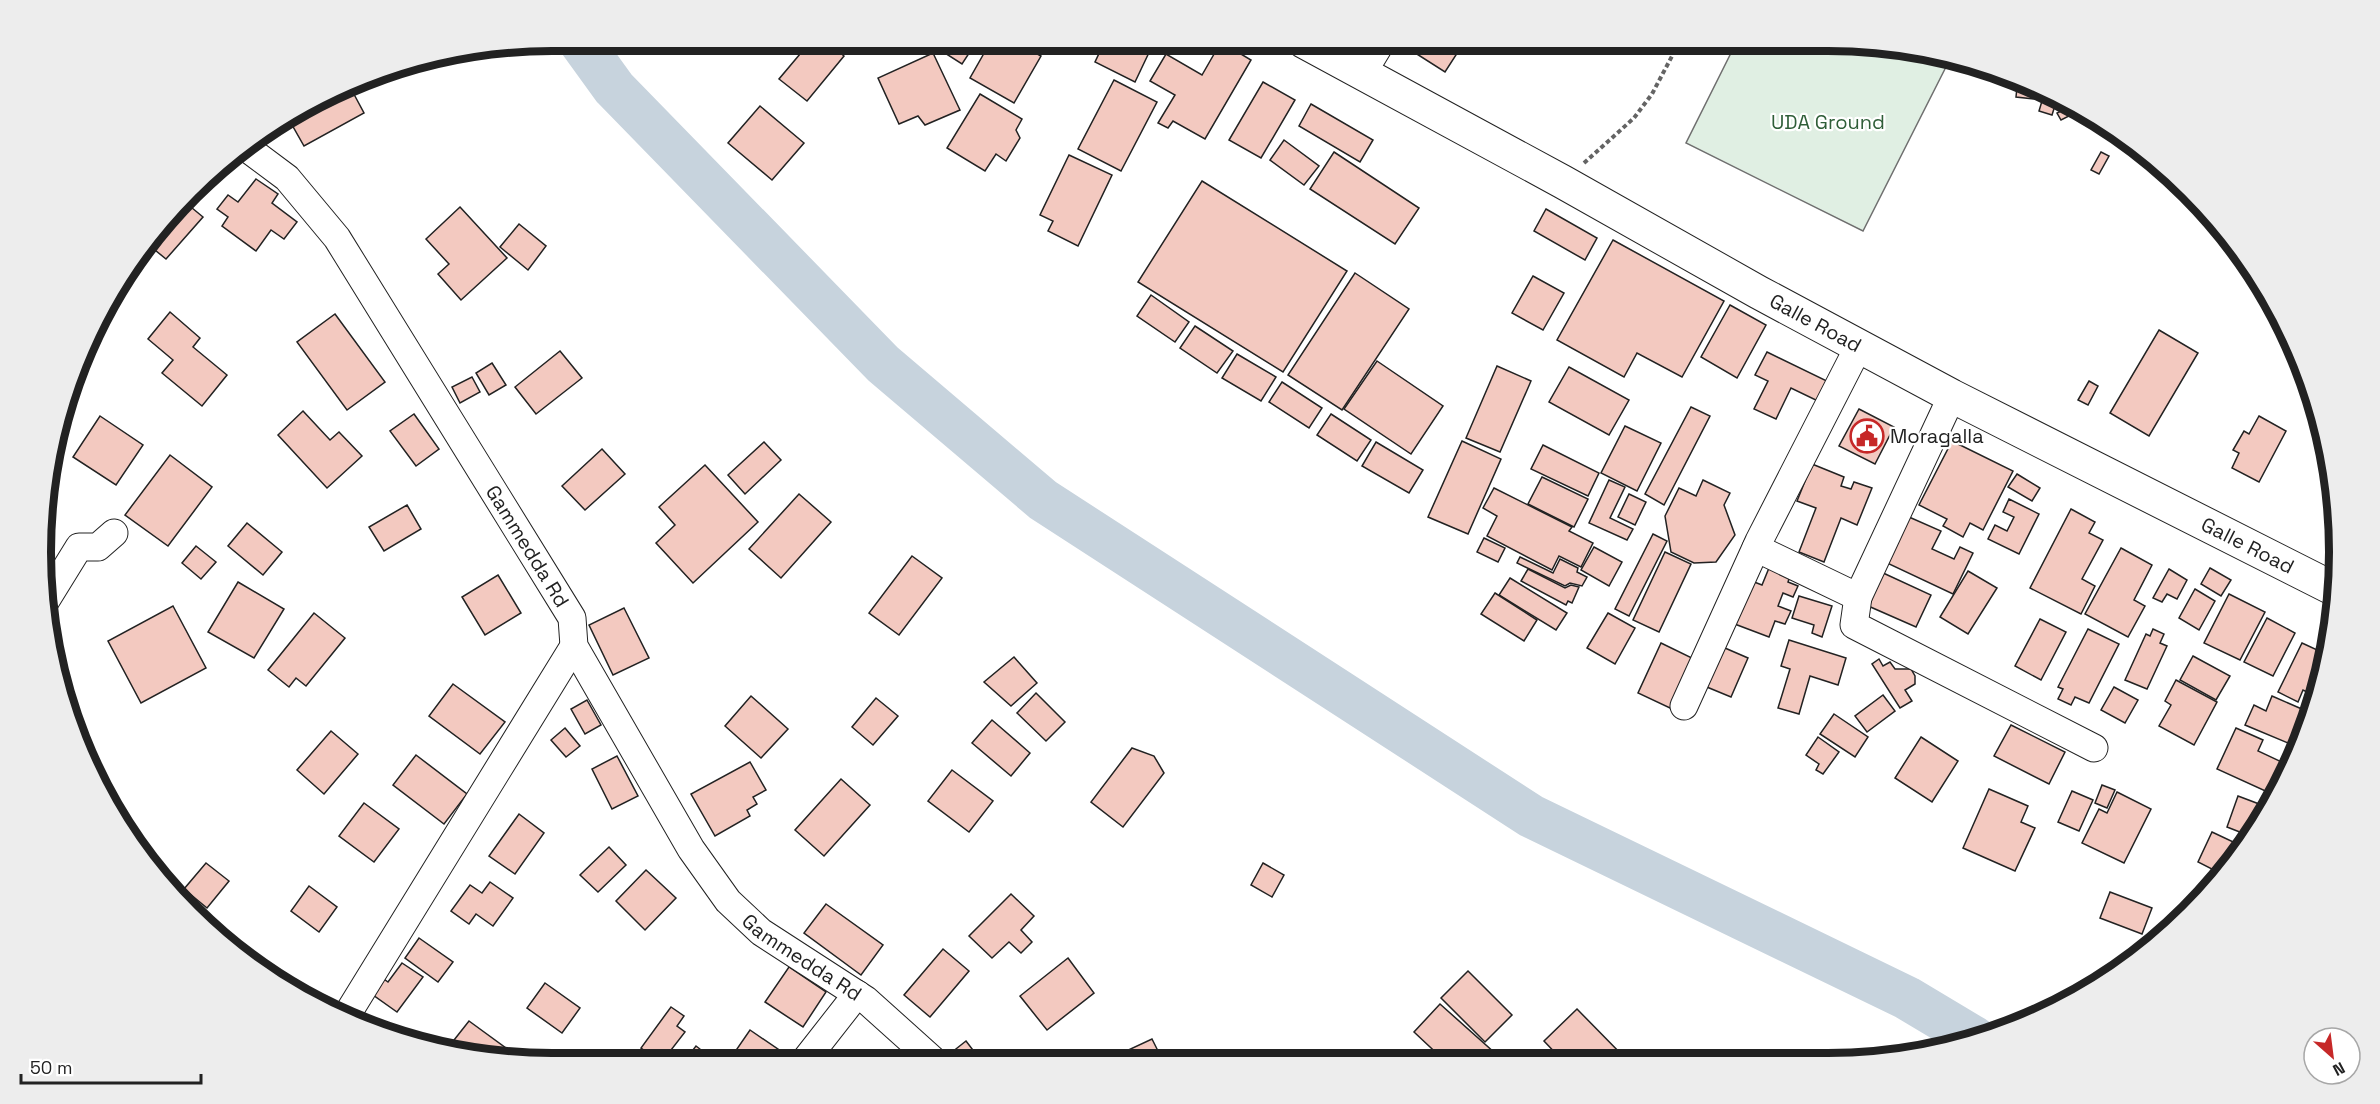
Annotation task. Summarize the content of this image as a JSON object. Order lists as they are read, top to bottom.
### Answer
{
  "streets": {
    "highway": ["Galle Road"],
    "street": ["Gammedda Rd"]
  },
  "parks": ["UDA Ground"],
  "places": {
    "public building": ["Moragalla"]
  },
  "scale_bar": "50 m",
  "north": "bottom right"
}
